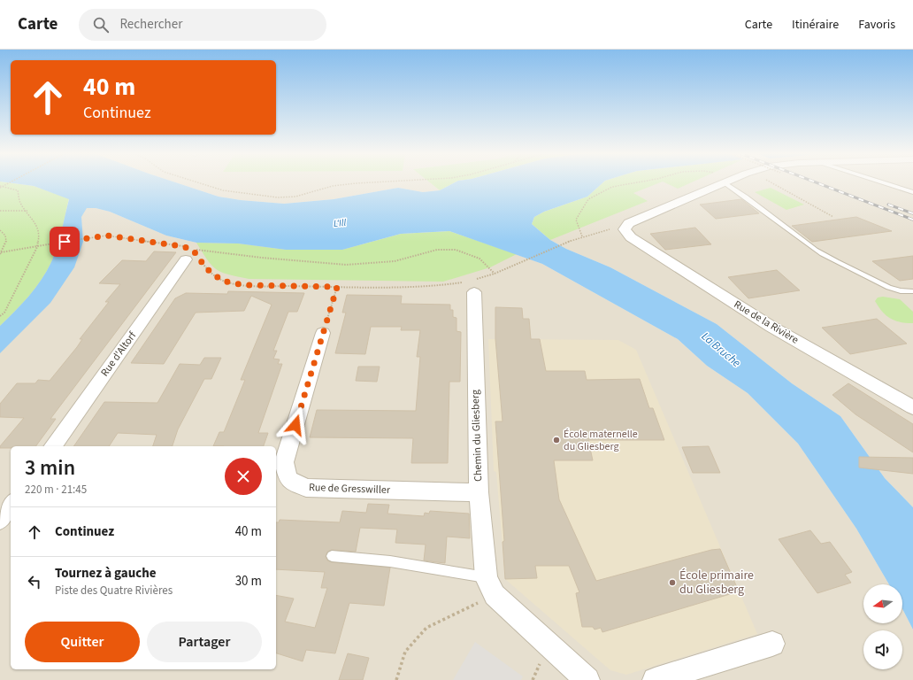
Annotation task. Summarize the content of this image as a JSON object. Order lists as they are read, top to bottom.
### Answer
{
  "streets": {
    "street": [
      "Rue de la Rivière",
      "Rue d'Altorf",
      "Chemin du Gliesberg",
      "Rue de Gresswiller"
    ]
  },
  "crossings": [
    ["Chemin du Gliesberg", "Rue de Gresswiller"]
  ],
  "water": ["L'Ill", "La Bruche"],
  "places": ["École maternelle du Gliesberg", "École primaire du Gliesberg"],
  "north": "left",
  "page": {
    "header": "Carte",
    "search": "Rechercher",
    "nav": ["Carte", "Itinéraire", "Favoris"],
    "turn": ["40 m", "Continuez"],
    "heading": ["3 min", "220 m · 21:45"],
    "list": [
      {
        "name": "Continuez",
        "value": "40 m"
      },
      {
        "name": "Tournez à gauche",
        "note": "Piste des Quatre Rivières",
        "value": "30 m"
      }
    ],
    "buttons": ["Quitter", "Partager"]
  }
}
